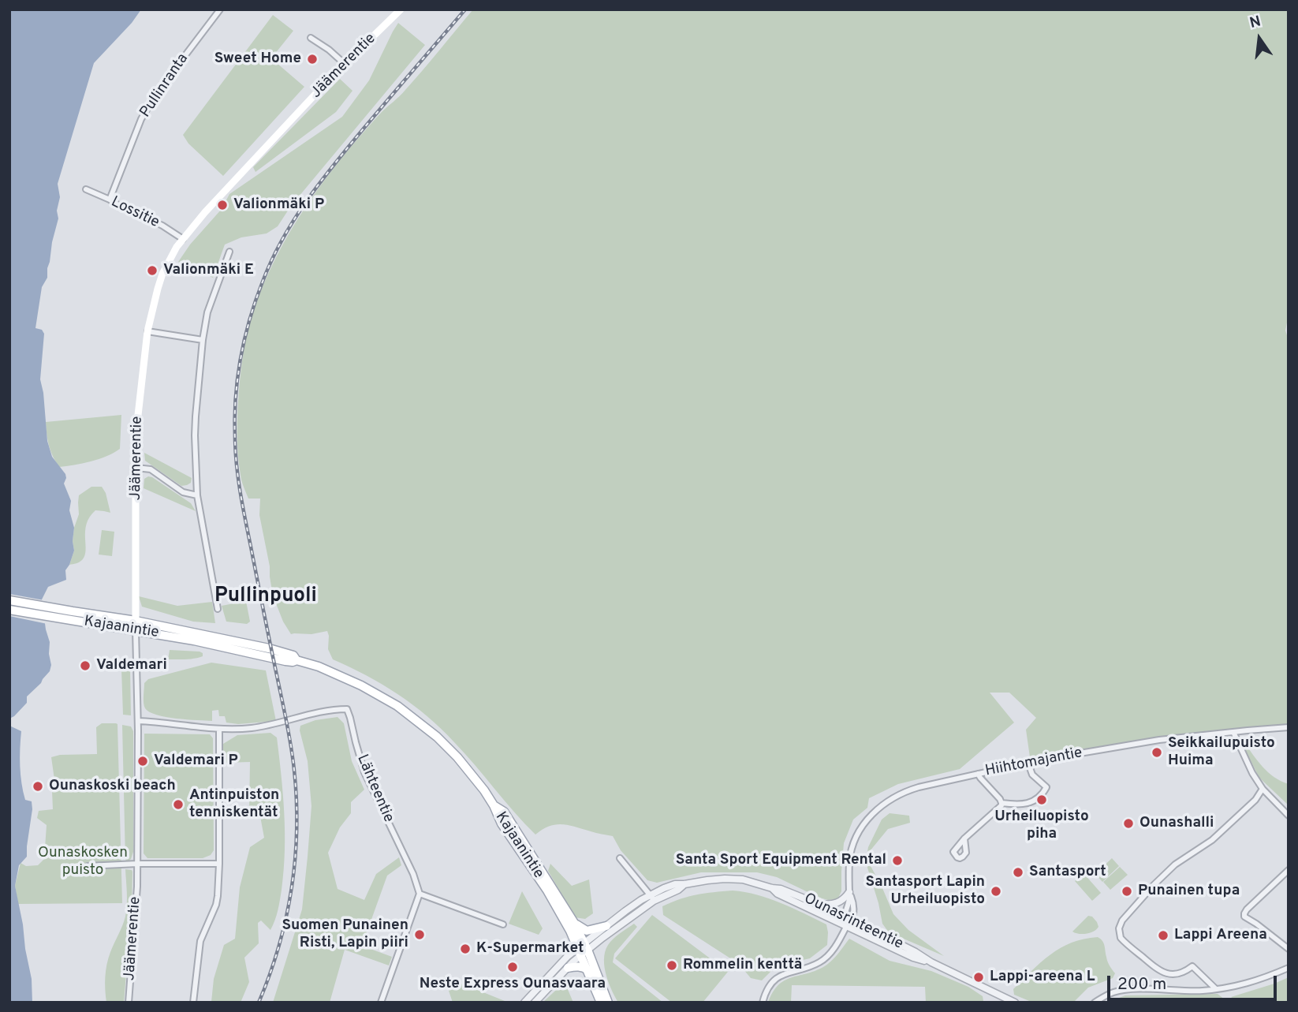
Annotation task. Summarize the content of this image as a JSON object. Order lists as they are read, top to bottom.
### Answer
{
  "streets": {
    "main road": ["Jäämerentie", "Kajaanintie"],
    "street": [
      "Pullinranta",
      "Lossitie",
      "Hiihtomajantie",
      "Lähteentie",
      "Ounasrinteentie"
    ]
  },
  "crossings": [
    ["Jäämerentie", "Lossitie"],
    ["Jäämerentie", "Kajaanintie"],
    ["Jäämerentie", "Lähteentie"],
    ["Pullinranta", "Lossitie"],
    ["Kajaanintie", "Ounasrinteentie"],
    ["Hiihtomajantie", "Ounasrinteentie"]
  ],
  "districts": ["Pullinpuoli"],
  "parks": ["Ounaskosken puisto"],
  "places": [
    "Sweet Home",
    "Valionmäki P",
    "Valionmäki E",
    "Valdemari",
    "Seikkailupuisto Huima",
    "Valdemari P",
    "Ounaskoski beach",
    "Urheiluopisto piha",
    "Antinpuiston tenniskentät",
    "Ounashalli",
    "Santa Sport Equipment Rental",
    "Santasport",
    "Santasport Lapin Urheiluopisto",
    "Punainen tupa",
    "Suomen Punainen Risti, Lapin piiri",
    "Lappi Areena",
    "K-Supermarket",
    "Rommelin kenttä",
    "Neste Express Ounasvaara",
    "Lappi-areena L"
  ],
  "scale_bar": "200 m",
  "north": "top"
}
